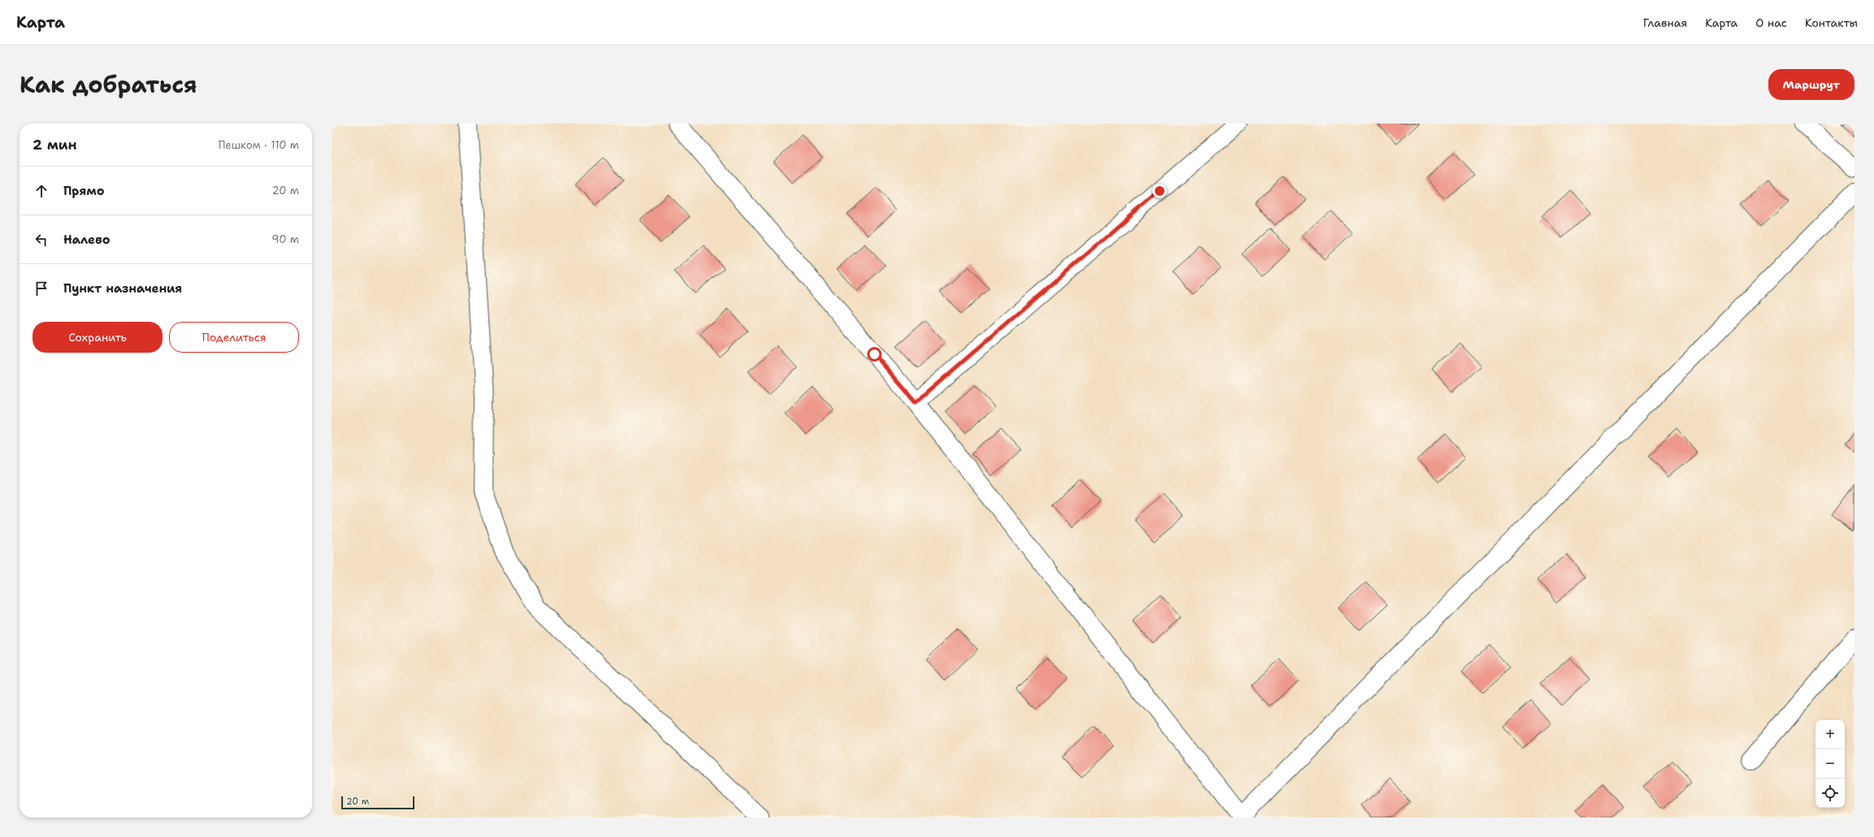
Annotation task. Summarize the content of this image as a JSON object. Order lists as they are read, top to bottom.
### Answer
{
  "scale_bar": "20 m",
  "page": {
    "header": "Карта",
    "nav": [
      "Главная",
      "Карта",
      "О нас",
      "Контакты"
    ],
    "title": "Как добраться",
    "buttons": [
      "Маршрут",
      ["Сохранить", "Поделиться"]
    ],
    "heading": ["2 мин", "Пешком · 110 m"],
    "list": [
      ["Прямо", "20 m"],
      ["Налево", "90 m"],
      "Пункт назначения"
    ],
    "map_buttons": ["+", "−"],
    "scale": "20 m"
  }
}
